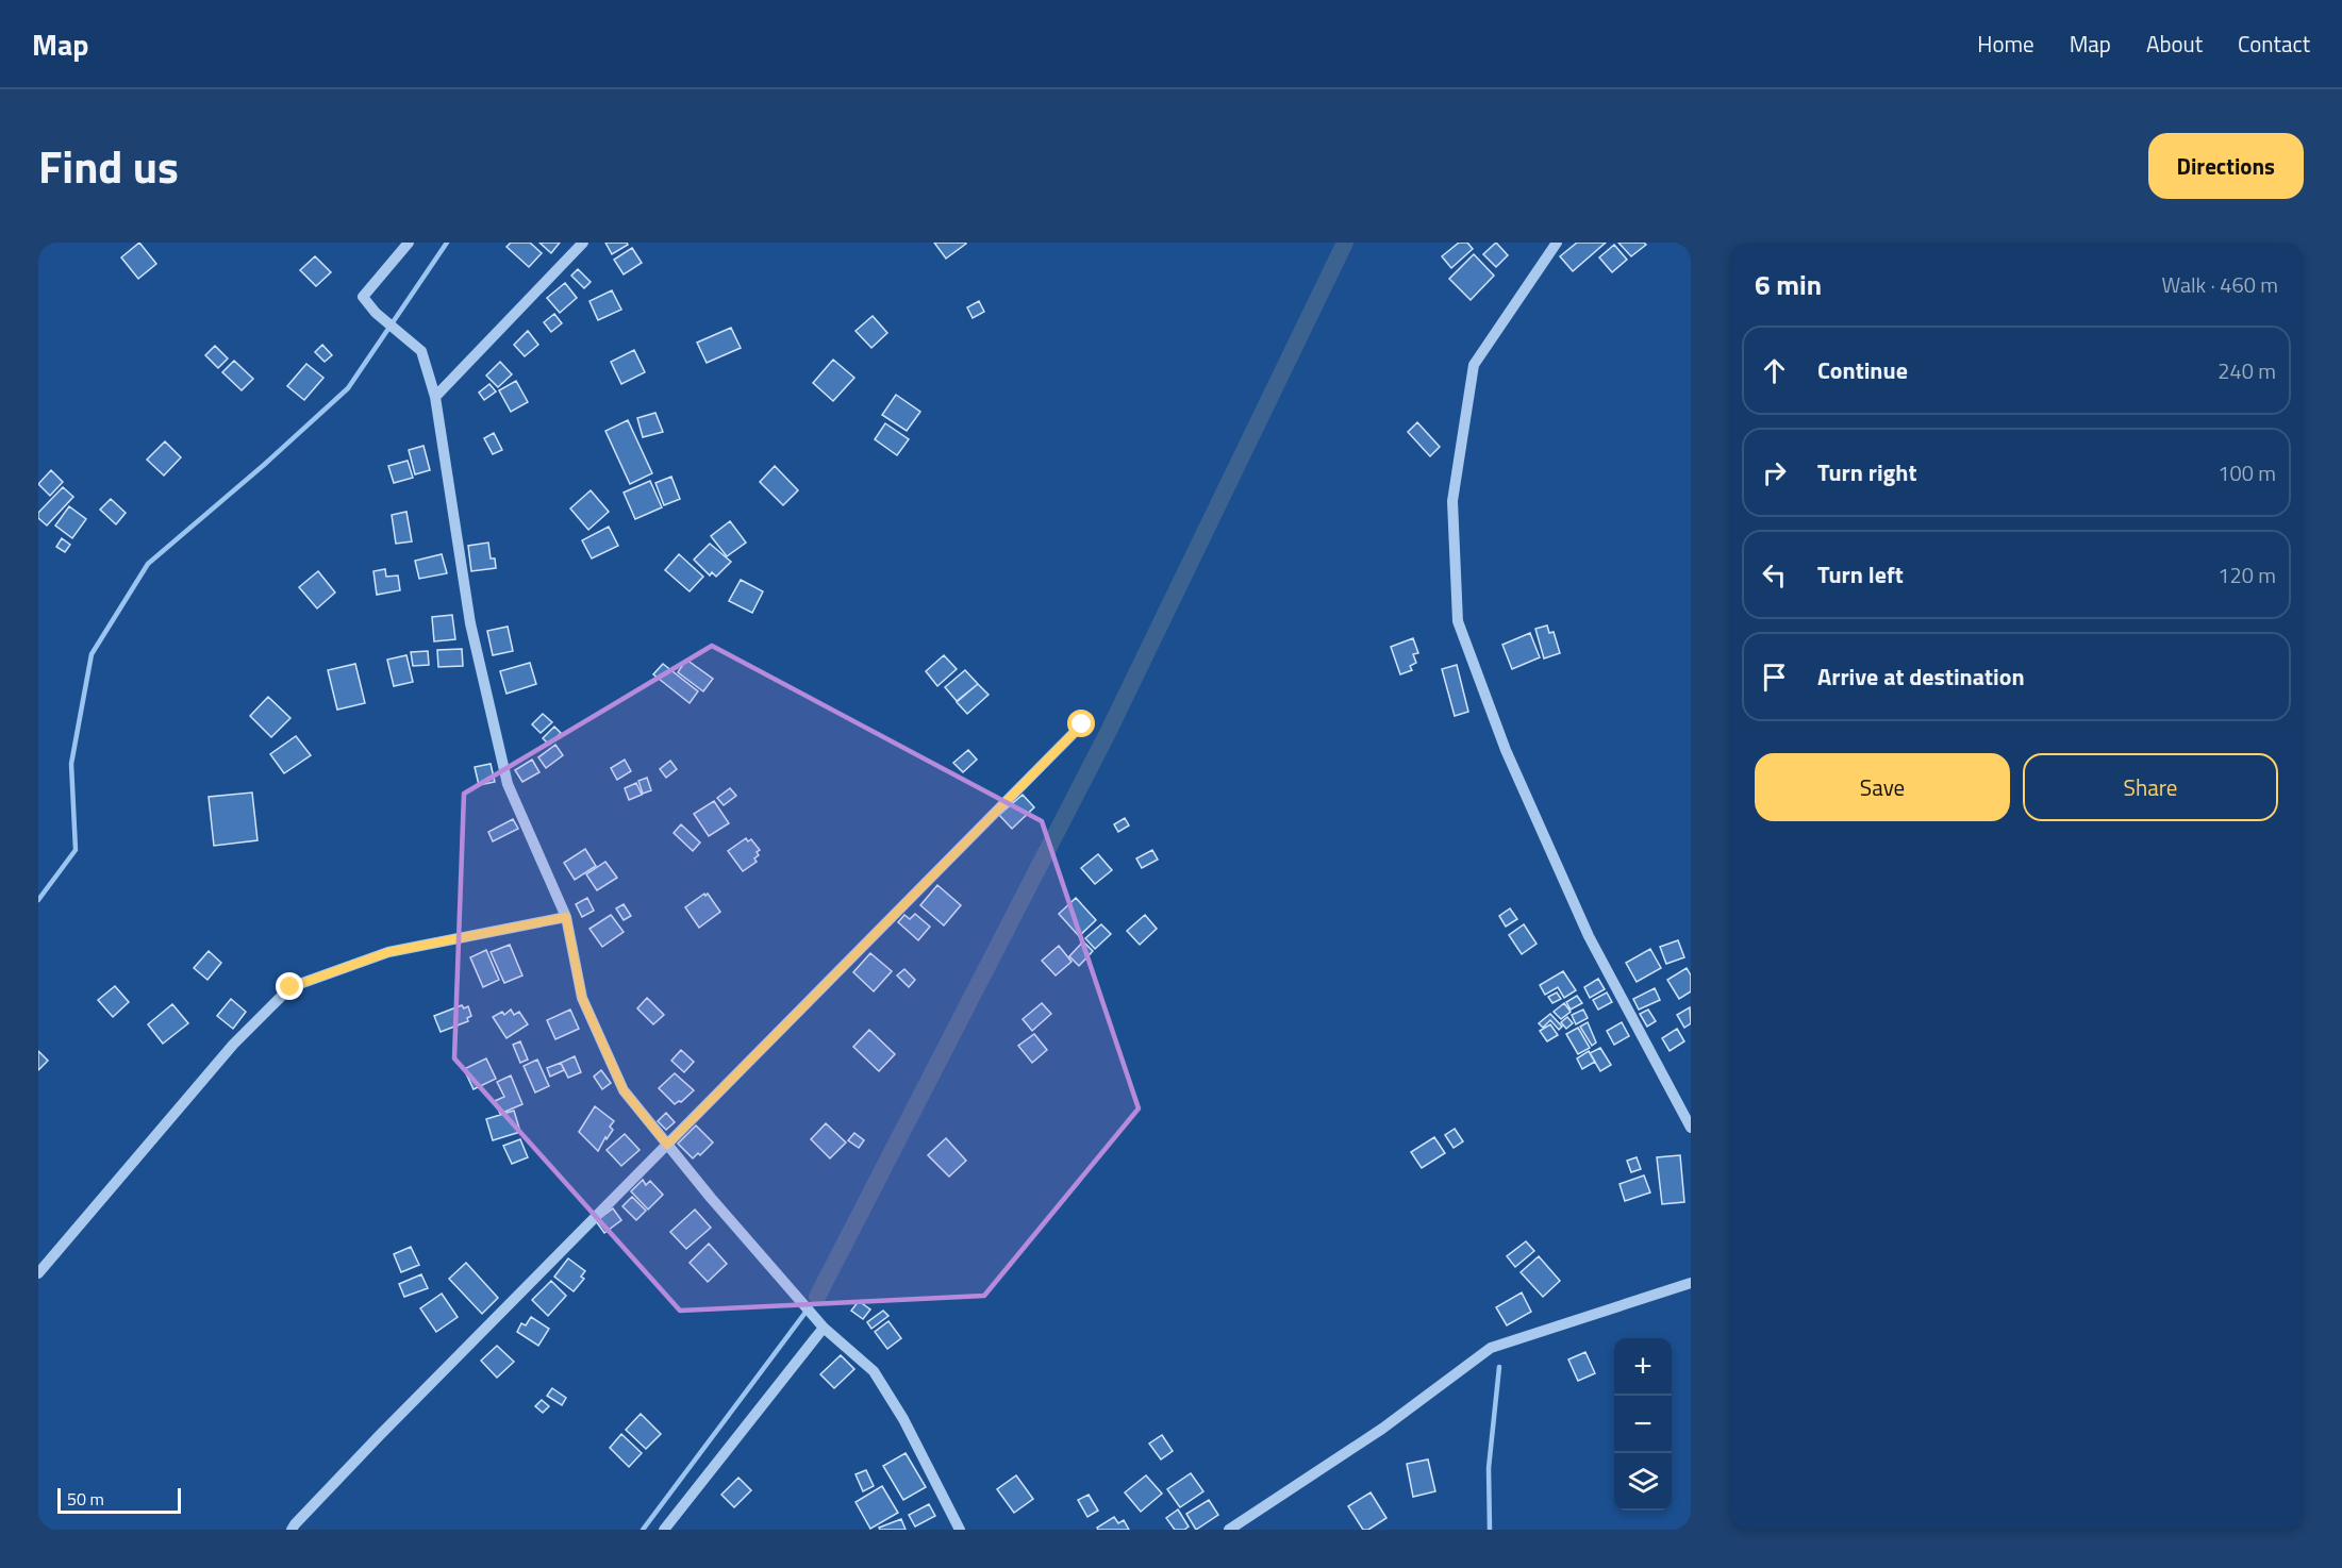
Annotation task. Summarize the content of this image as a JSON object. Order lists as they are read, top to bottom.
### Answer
{
  "scale_bar": "50 m",
  "page": {
    "header": "Map",
    "nav": [
      "Home",
      "Map",
      "About",
      "Contact"
    ],
    "title": "Find us",
    "buttons": [
      "Directions",
      ["Save", "Share"]
    ],
    "heading": ["6 min", "Walk · 460 m"],
    "list": [
      ["Continue", "240 m"],
      ["Turn right", "100 m"],
      ["Turn left", "120 m"],
      "Arrive at destination"
    ],
    "map_buttons": ["+", "−"],
    "scale": "50 m"
  }
}
